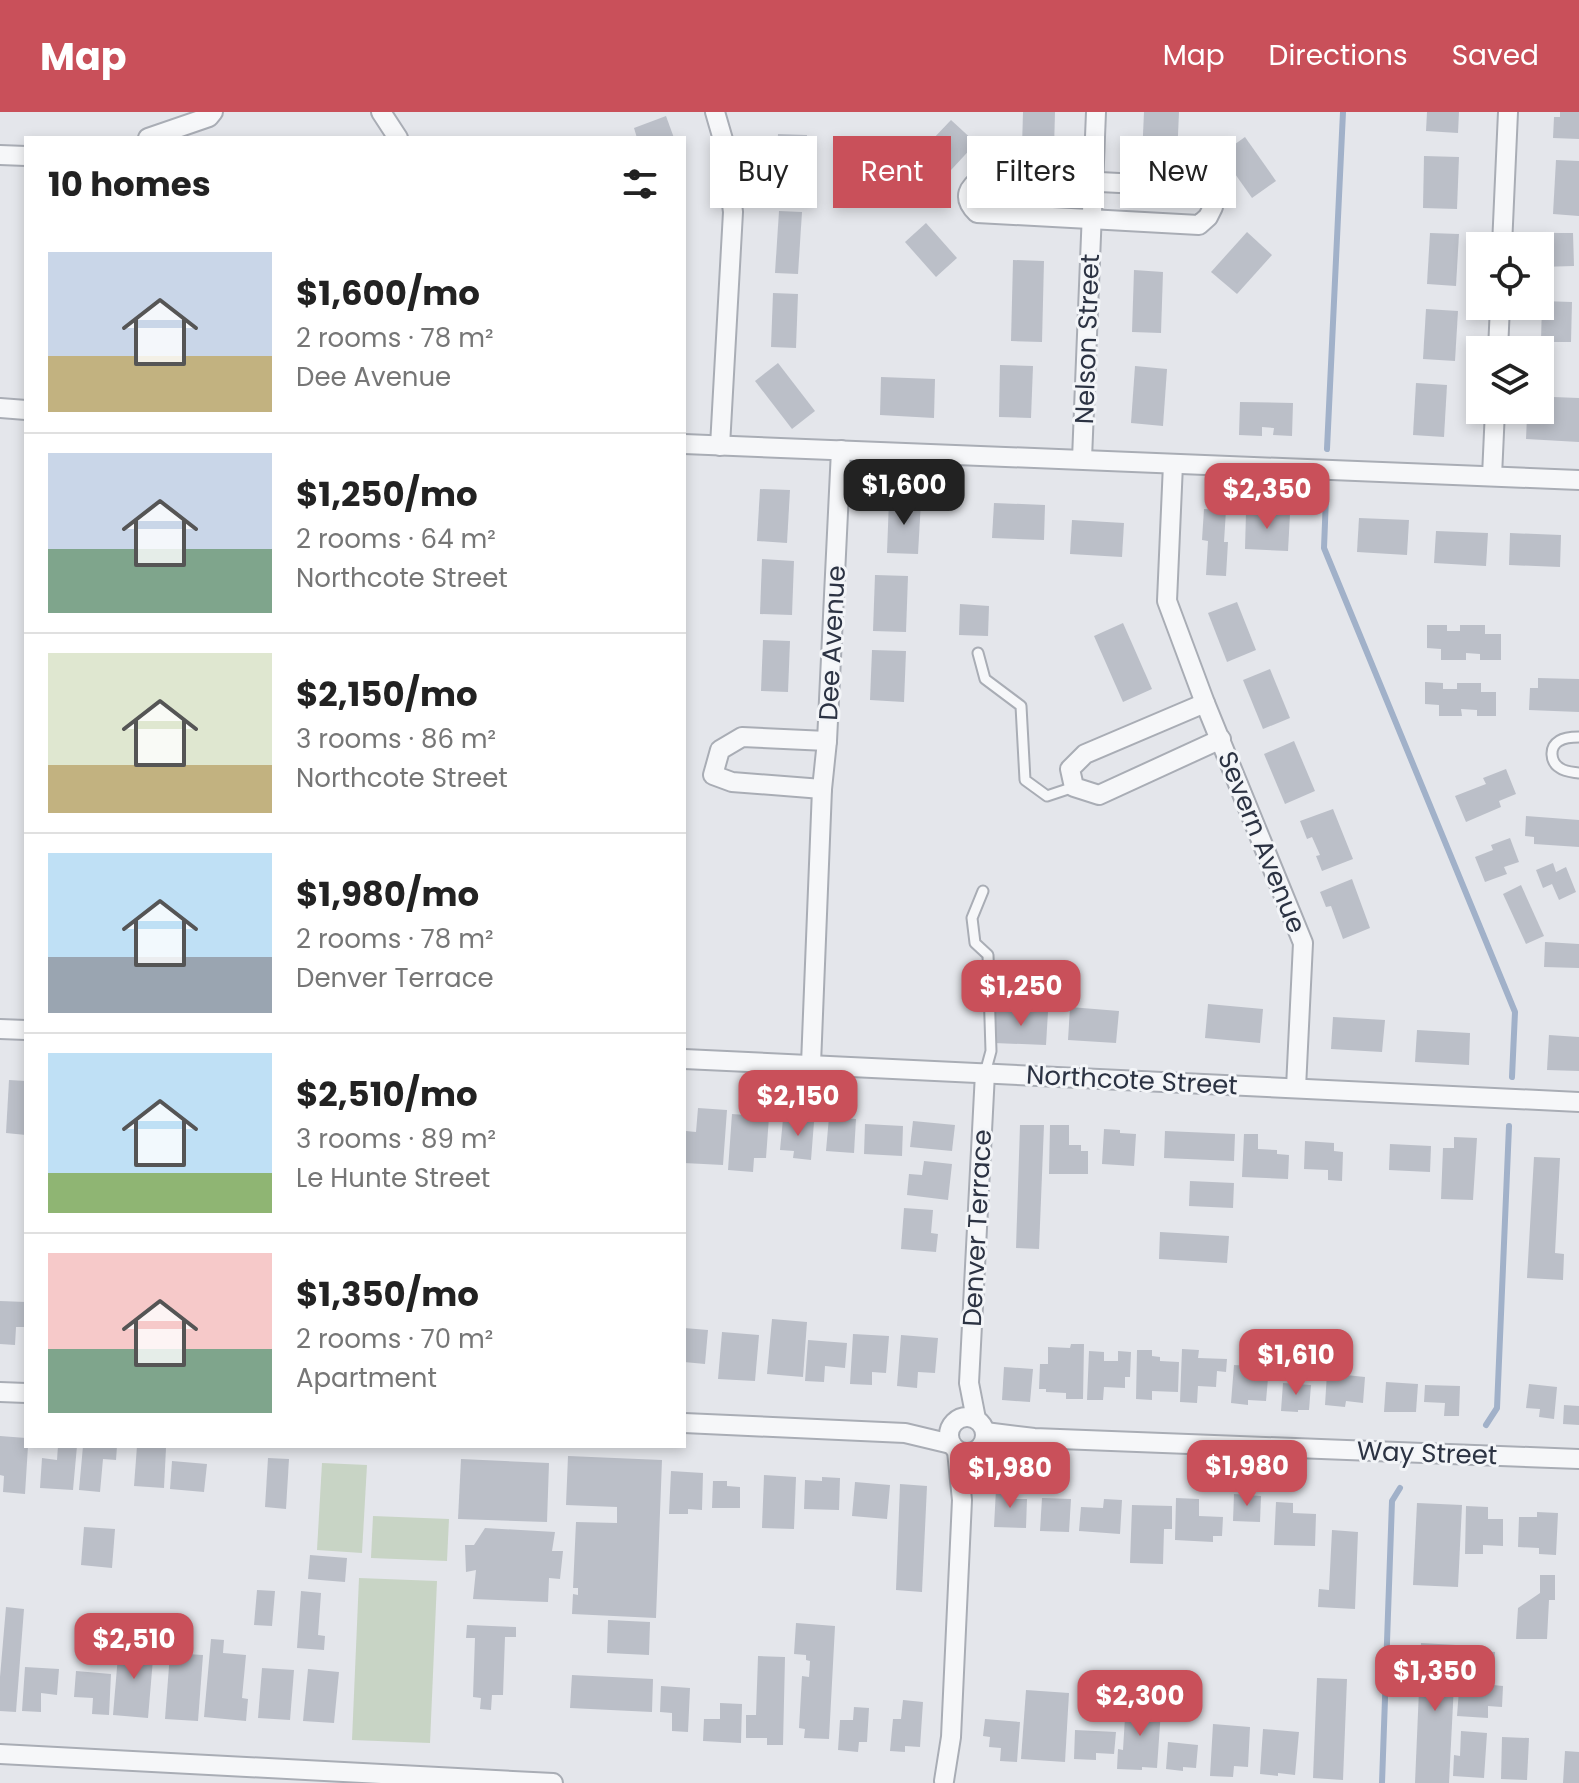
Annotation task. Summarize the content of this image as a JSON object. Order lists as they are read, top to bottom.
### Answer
{
  "streets": {
    "street": [
      "Nelson Street",
      "Dee Avenue",
      "Severn Avenue",
      "Northcote Street",
      "Denver Terrace",
      "Way Street"
    ]
  },
  "crossings": [
    ["Dee Avenue", "Northcote Street"],
    ["Severn Avenue", "Northcote Street"],
    ["Northcote Street", "Denver Terrace"],
    ["Denver Terrace", "Way Street"]
  ],
  "page": {
    "header": "Map",
    "nav": ["Map", "Directions", "Saved"],
    "chip": [
      "Buy",
      "Rent",
      "Filters",
      "New"
    ],
    "heading": "10 homes",
    "list": [
      {
        "name": "$1,600/mo",
        "note": "2 rooms · 78 m² · Dee Avenue"
      },
      {
        "name": "$1,250/mo",
        "note": "2 rooms · 64 m² · Northcote Street"
      },
      {
        "name": "$2,150/mo",
        "note": "3 rooms · 86 m² · Northcote Street"
      },
      {
        "name": "$1,980/mo",
        "note": "2 rooms · 78 m² · Denver Terrace"
      },
      {
        "name": "$2,510/mo",
        "note": "3 rooms · 89 m² · Le Hunte Street"
      },
      {
        "name": "$1,350/mo",
        "note": "2 rooms · 70 m² · Apartment"
      }
    ],
    "price": [
      "$1,600",
      "$2,350",
      "$1,250",
      "$2,150",
      "$1,610",
      "$1,980",
      "$1,980",
      "$2,510",
      "$1,350",
      "$2,300"
    ]
  }
}
